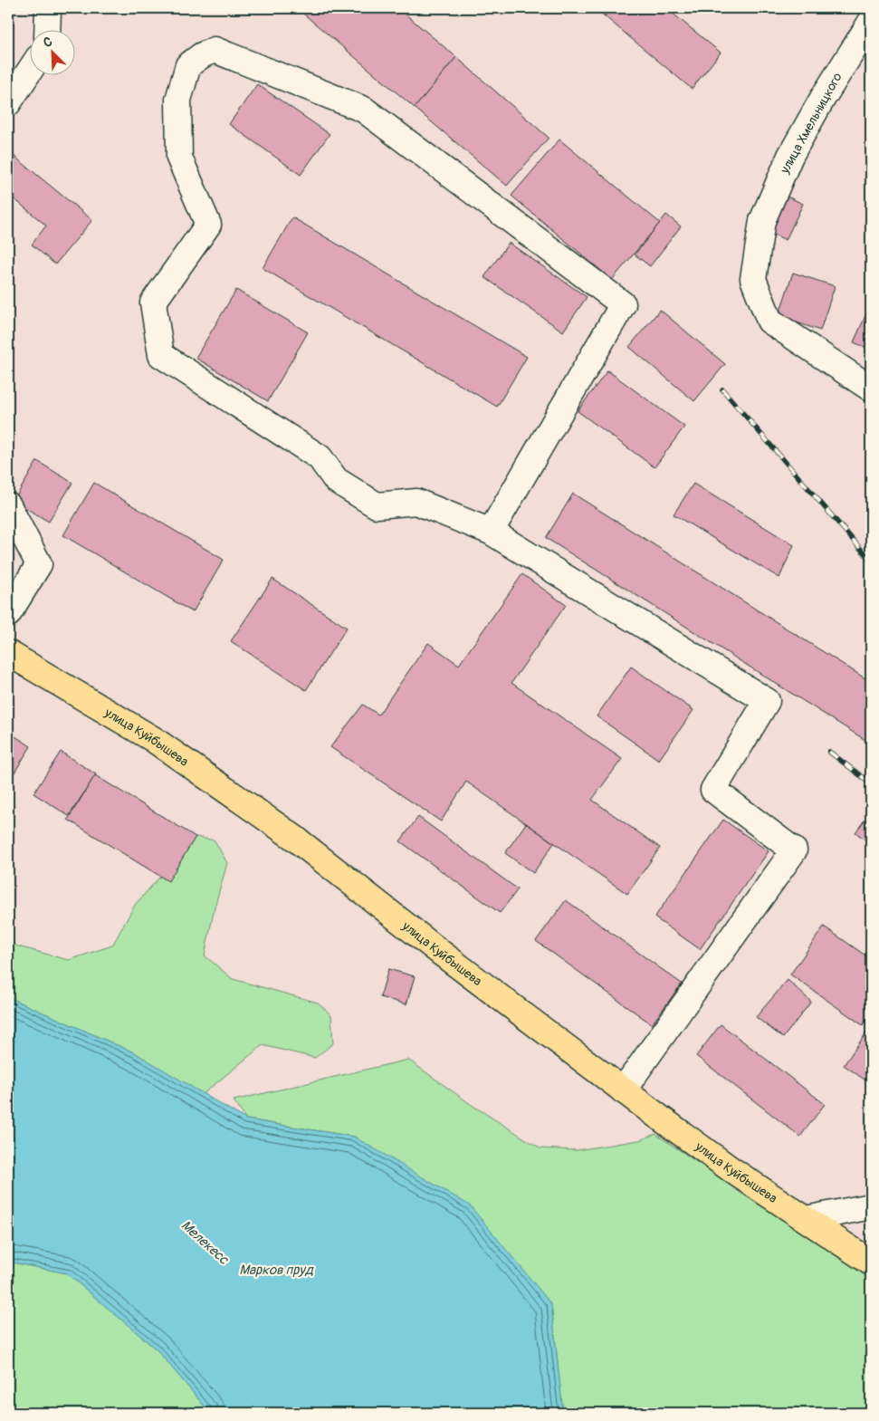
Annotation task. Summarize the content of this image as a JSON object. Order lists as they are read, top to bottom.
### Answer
{
  "streets": {
    "main road": ["улица Куйбышева"],
    "street": ["улица Хмельницкого"]
  },
  "water": ["Мелекесс", "Марков пруд"],
  "north": "top left"
}
